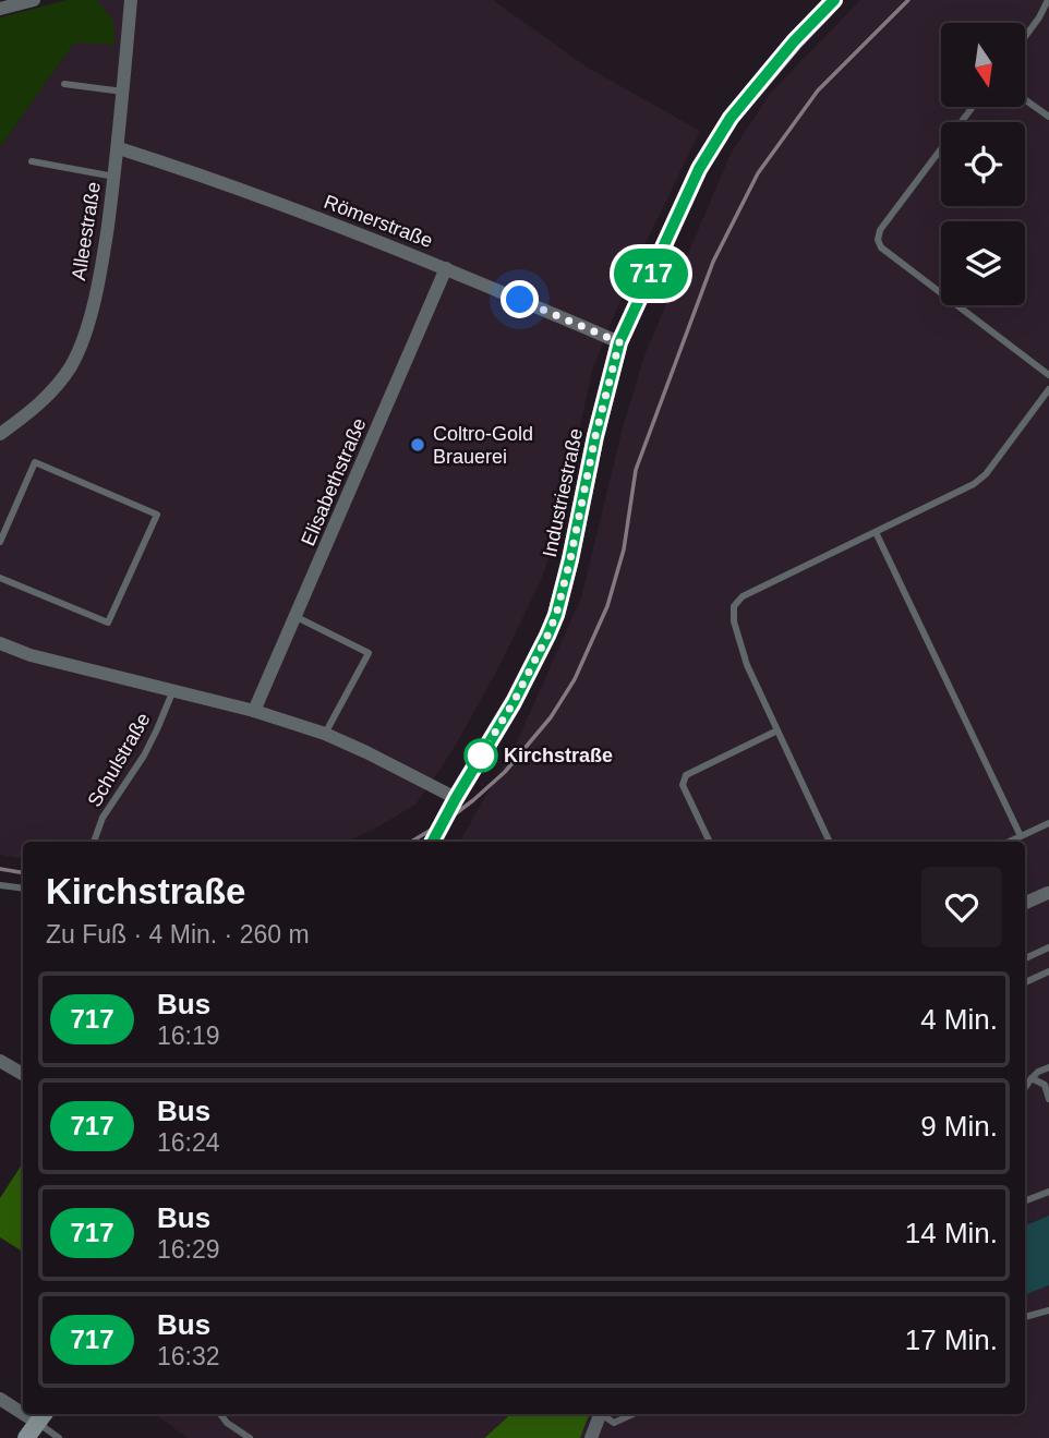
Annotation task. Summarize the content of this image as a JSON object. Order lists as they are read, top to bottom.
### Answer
{
  "streets": {
    "main road": ["Industriestraße"],
    "street": ["Römerstraße", "Alleestraße", "Elisabethstraße"],
    "lane": ["Schulstraße"]
  },
  "crossings": [
    ["Römerstraße", "Alleestraße"],
    ["Römerstraße", "Elisabethstraße"],
    ["Römerstraße", "Industriestraße"]
  ],
  "places": ["Coltro-Gold Brauerei", "Kirchstraße"],
  "lines": ["bus line 717"],
  "north": "bottom",
  "page": {
    "on_map": "717",
    "heading": ["Kirchstraße", "Zu Fuß · 4 Min. · 260 m"],
    "list": [
      {
        "mark": "717",
        "name": "Bus",
        "note": "16:19",
        "value": "4 Min."
      },
      {
        "mark": "717",
        "name": "Bus",
        "note": "16:24",
        "value": "9 Min."
      },
      {
        "mark": "717",
        "name": "Bus",
        "note": "16:29",
        "value": "14 Min."
      },
      {
        "mark": "717",
        "name": "Bus",
        "note": "16:32",
        "value": "17 Min."
      }
    ]
  }
}
